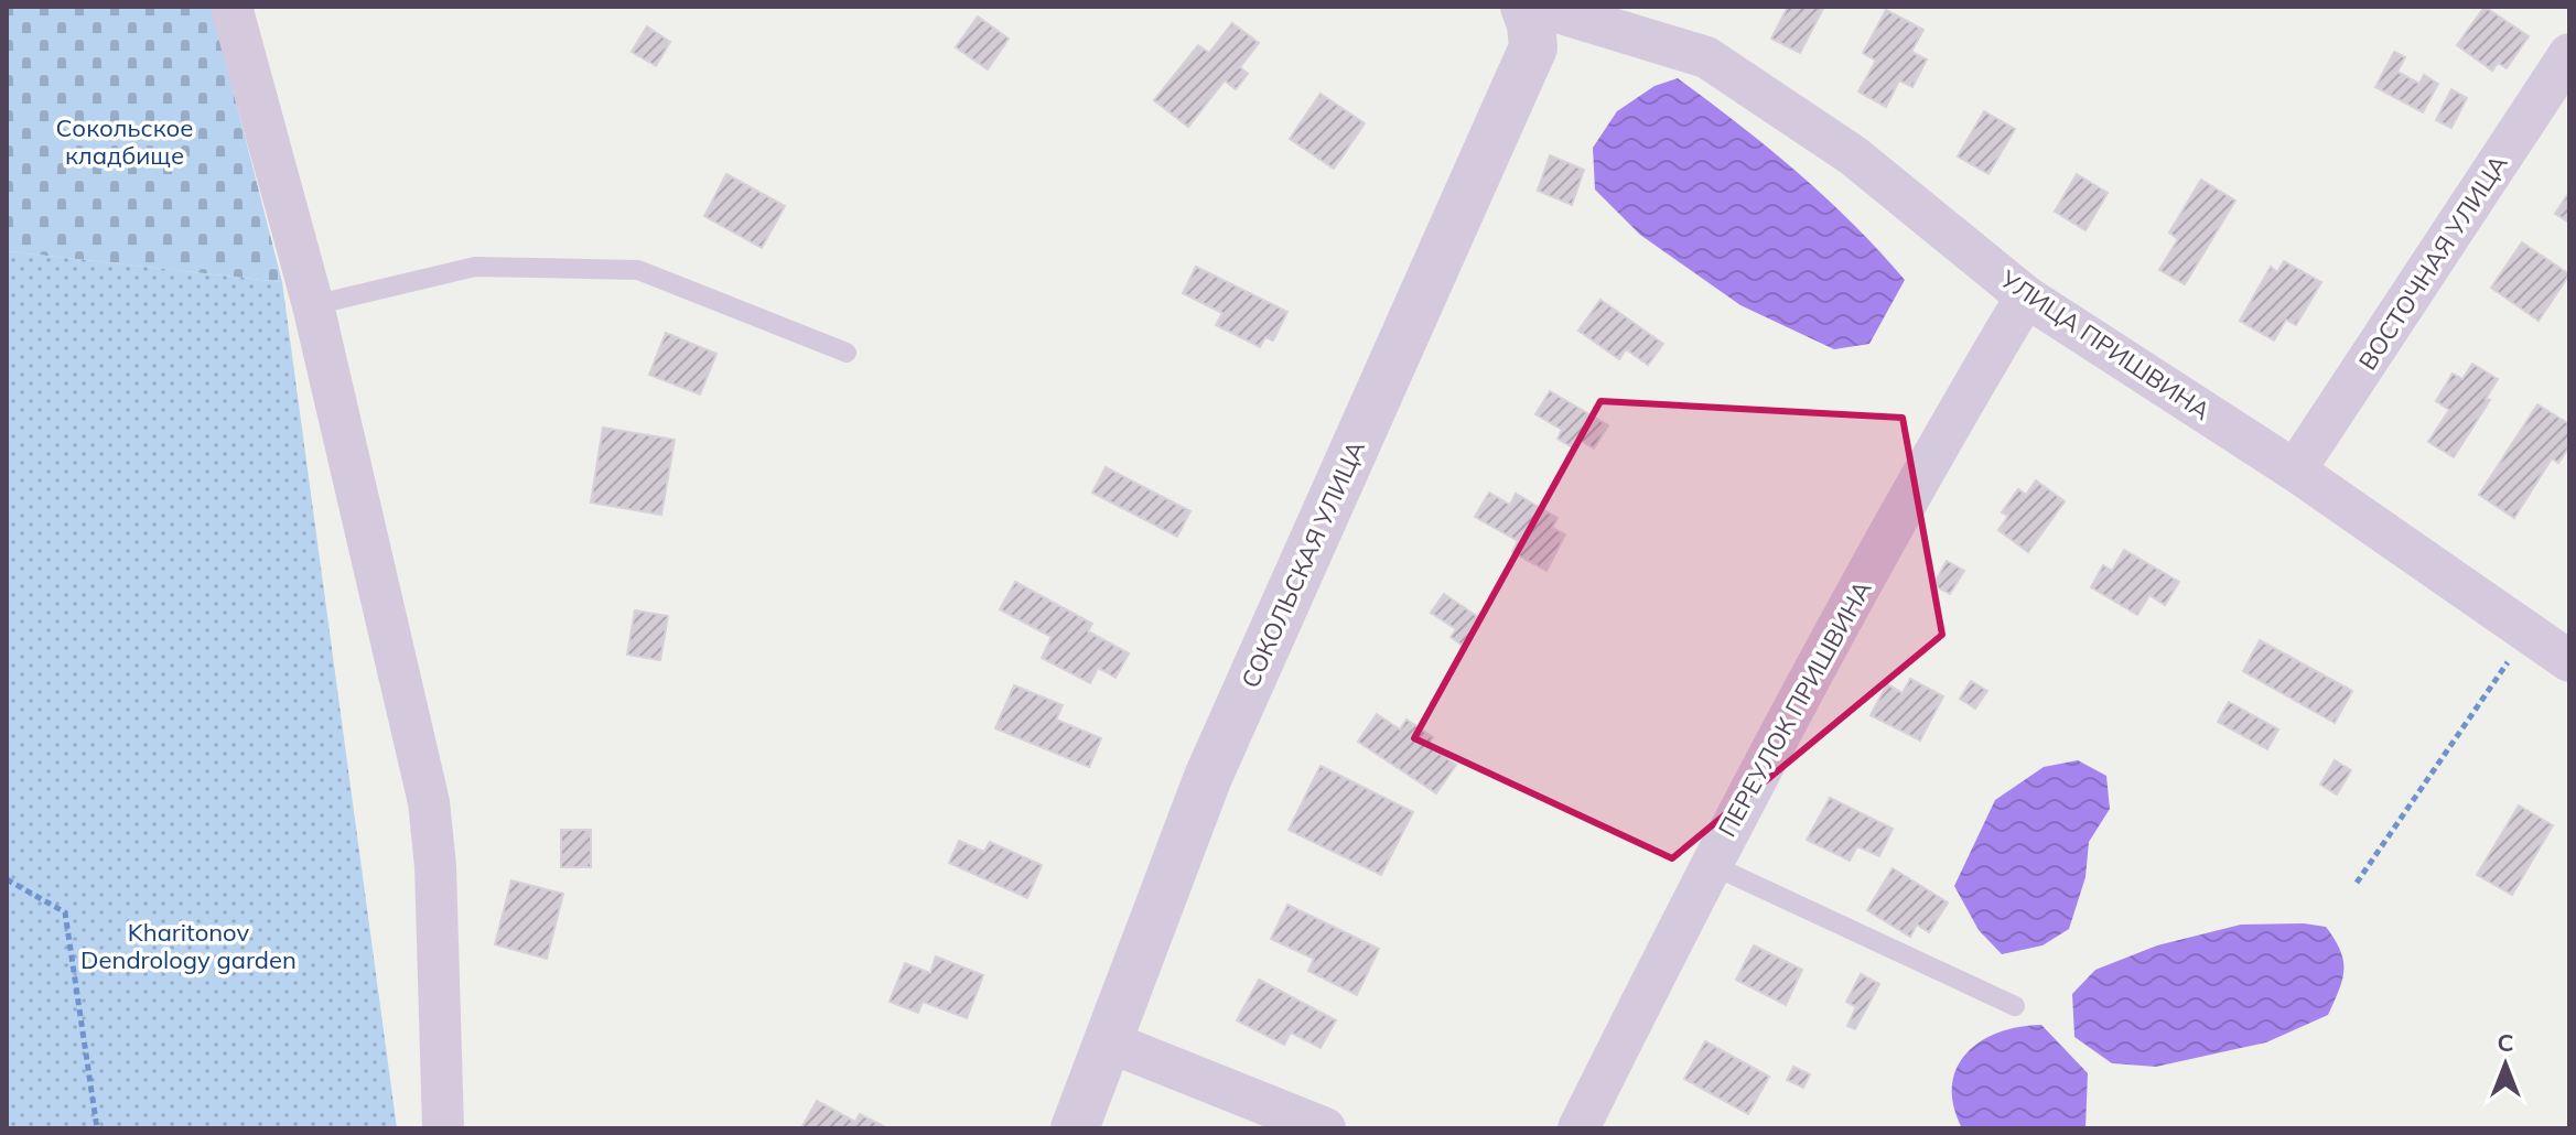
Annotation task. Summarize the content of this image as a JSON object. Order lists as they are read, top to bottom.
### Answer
{
  "streets": {
    "street": [
      "ВОСТОЧНАЯ УЛИЦА",
      "УЛИЦА ПРИШВИНА",
      "СОКОЛЬСКАЯ УЛИЦА",
      "ПЕРЕУЛОК ПРИШВИНА"
    ]
  },
  "crossings": [
    ["ВОСТОЧНАЯ УЛИЦА", "УЛИЦА ПРИШВИНА"],
    ["УЛИЦА ПРИШВИНА", "ПЕРЕУЛОК ПРИШВИНА"]
  ],
  "parks": ["Сокольское кладбище", "Kharitonov Dendrology garden"],
  "north": "top"
}
